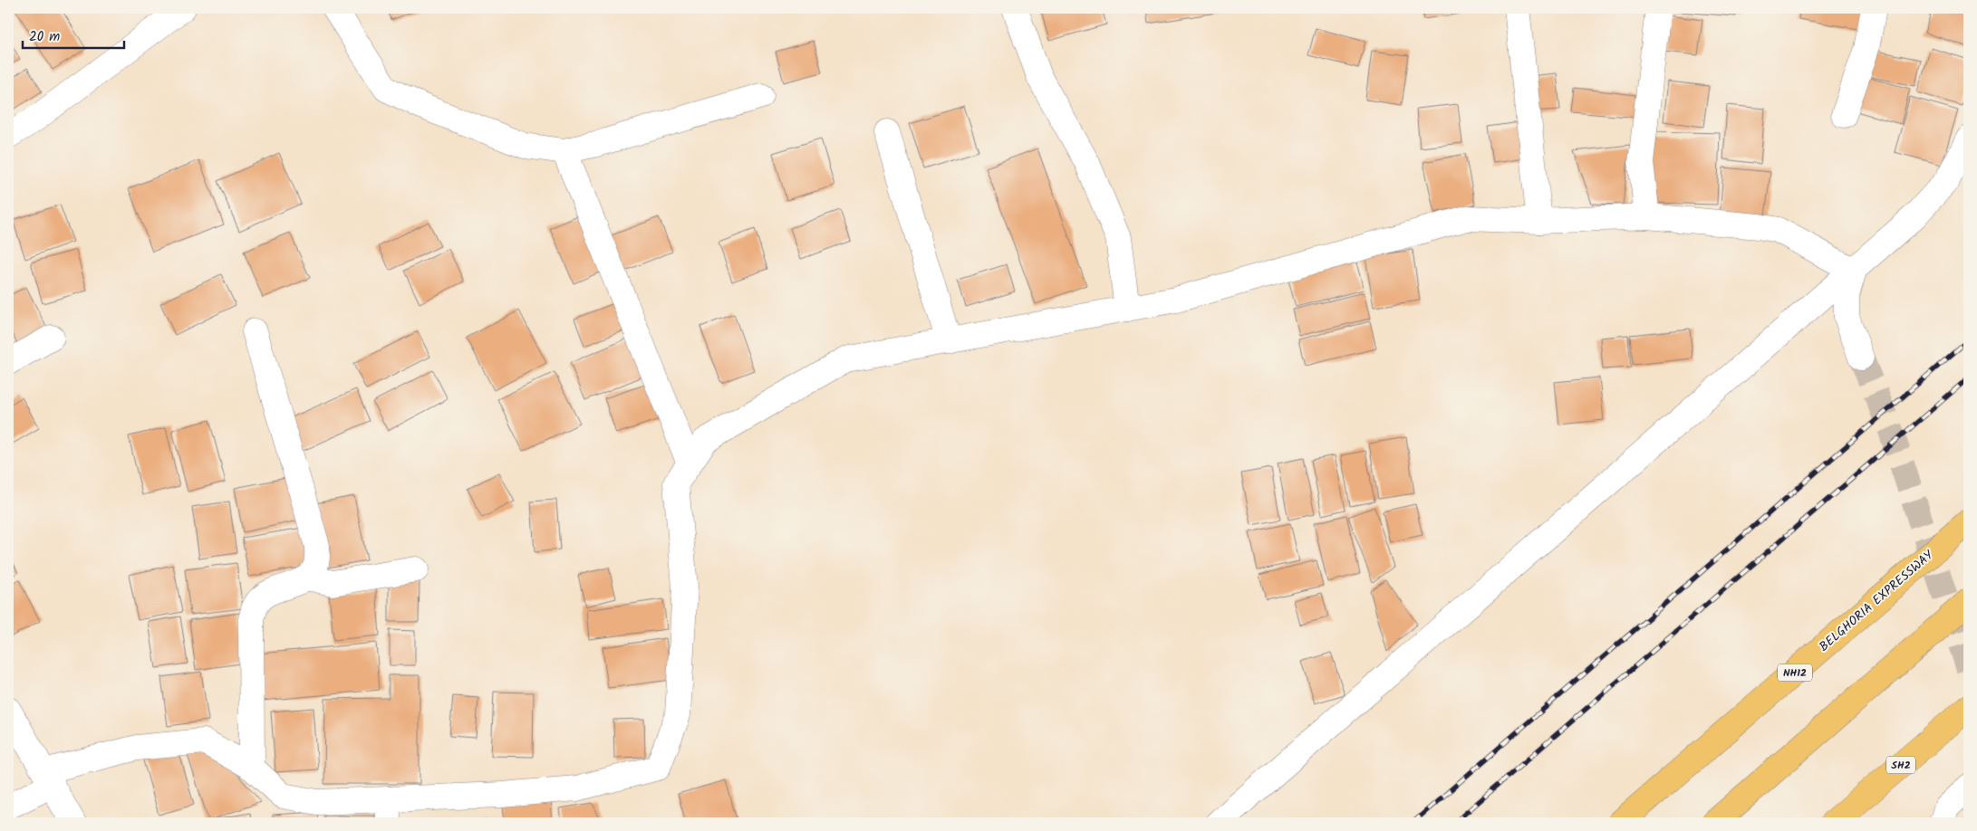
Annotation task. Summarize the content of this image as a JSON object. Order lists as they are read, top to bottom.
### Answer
{
  "streets": {
    "main road": ["BELGHORIA EXPRESSWAY", "NH12", "SH2"]
  },
  "scale_bar": "20 m"
}
